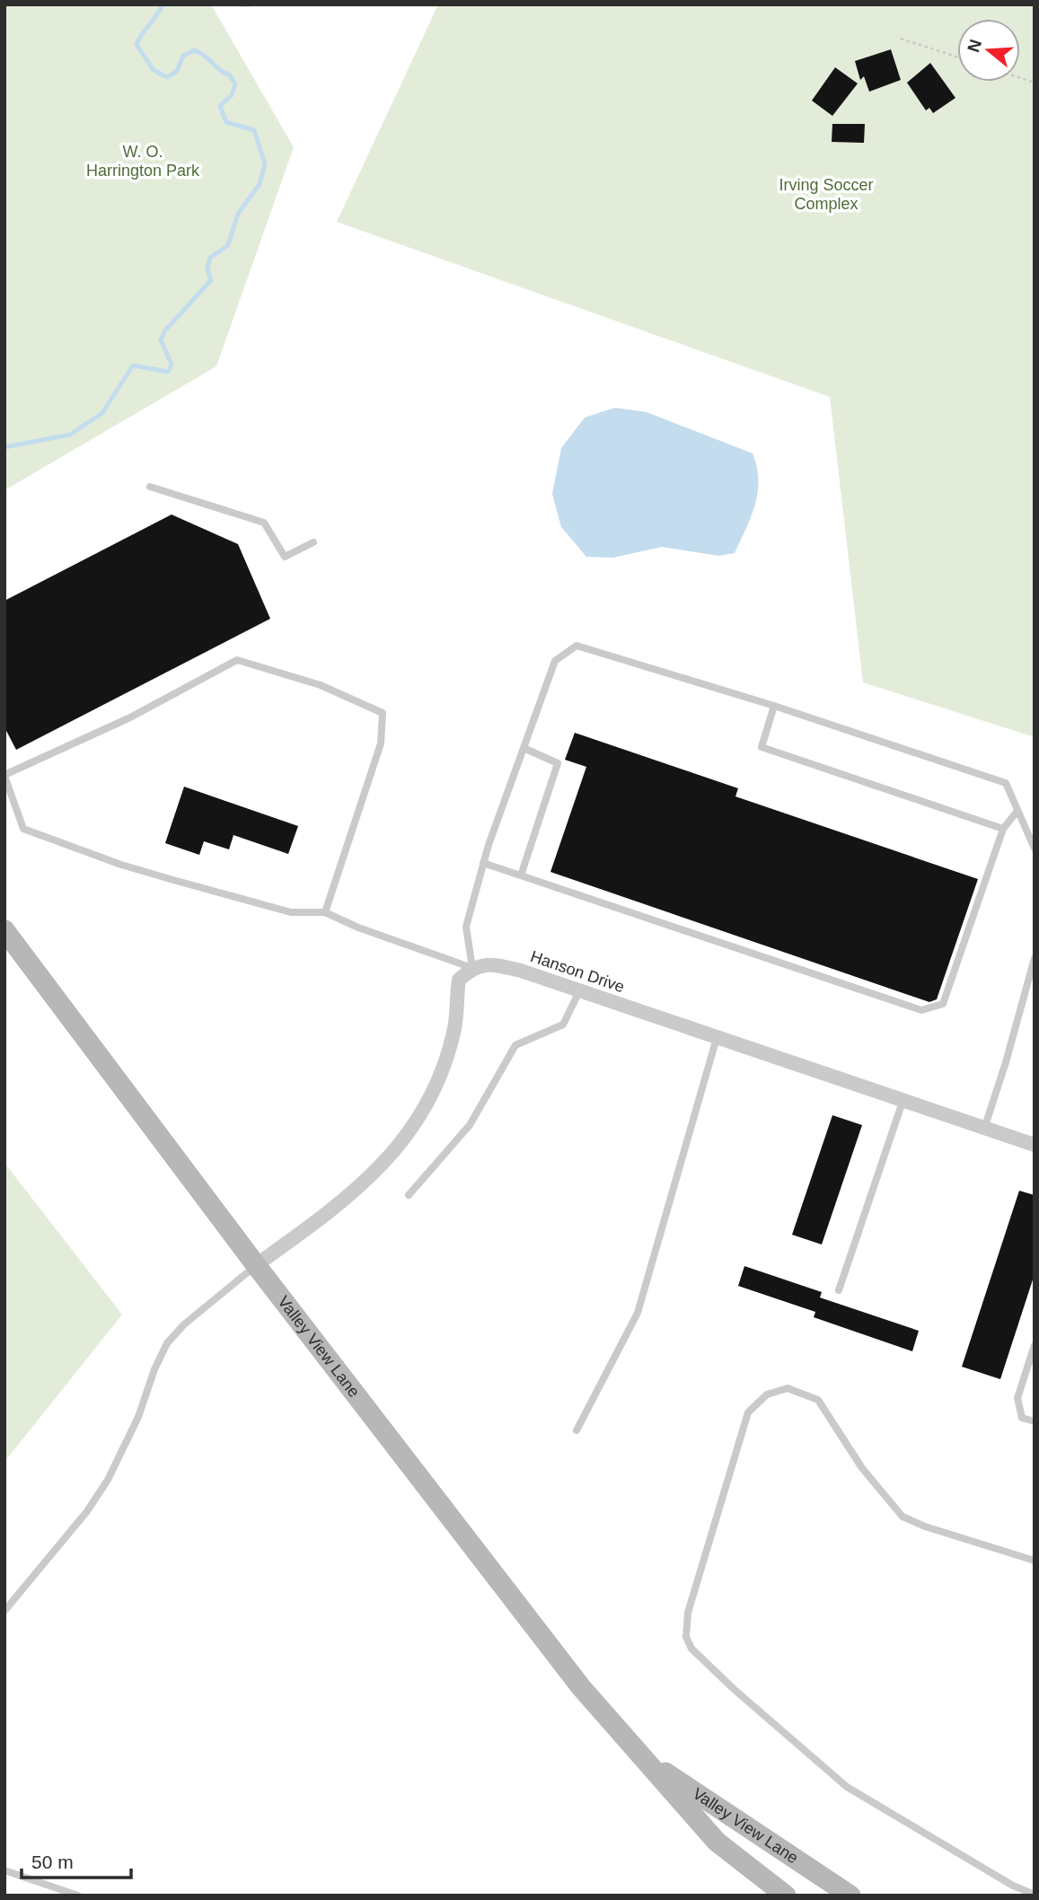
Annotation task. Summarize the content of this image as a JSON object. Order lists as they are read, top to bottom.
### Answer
{
  "streets": {
    "main road": ["Valley View Lane"],
    "street": ["Hanson Drive"]
  },
  "parks": ["W. O. Harrington Park", "Irving Soccer Complex"],
  "scale_bar": "50 m",
  "north": "left"
}
